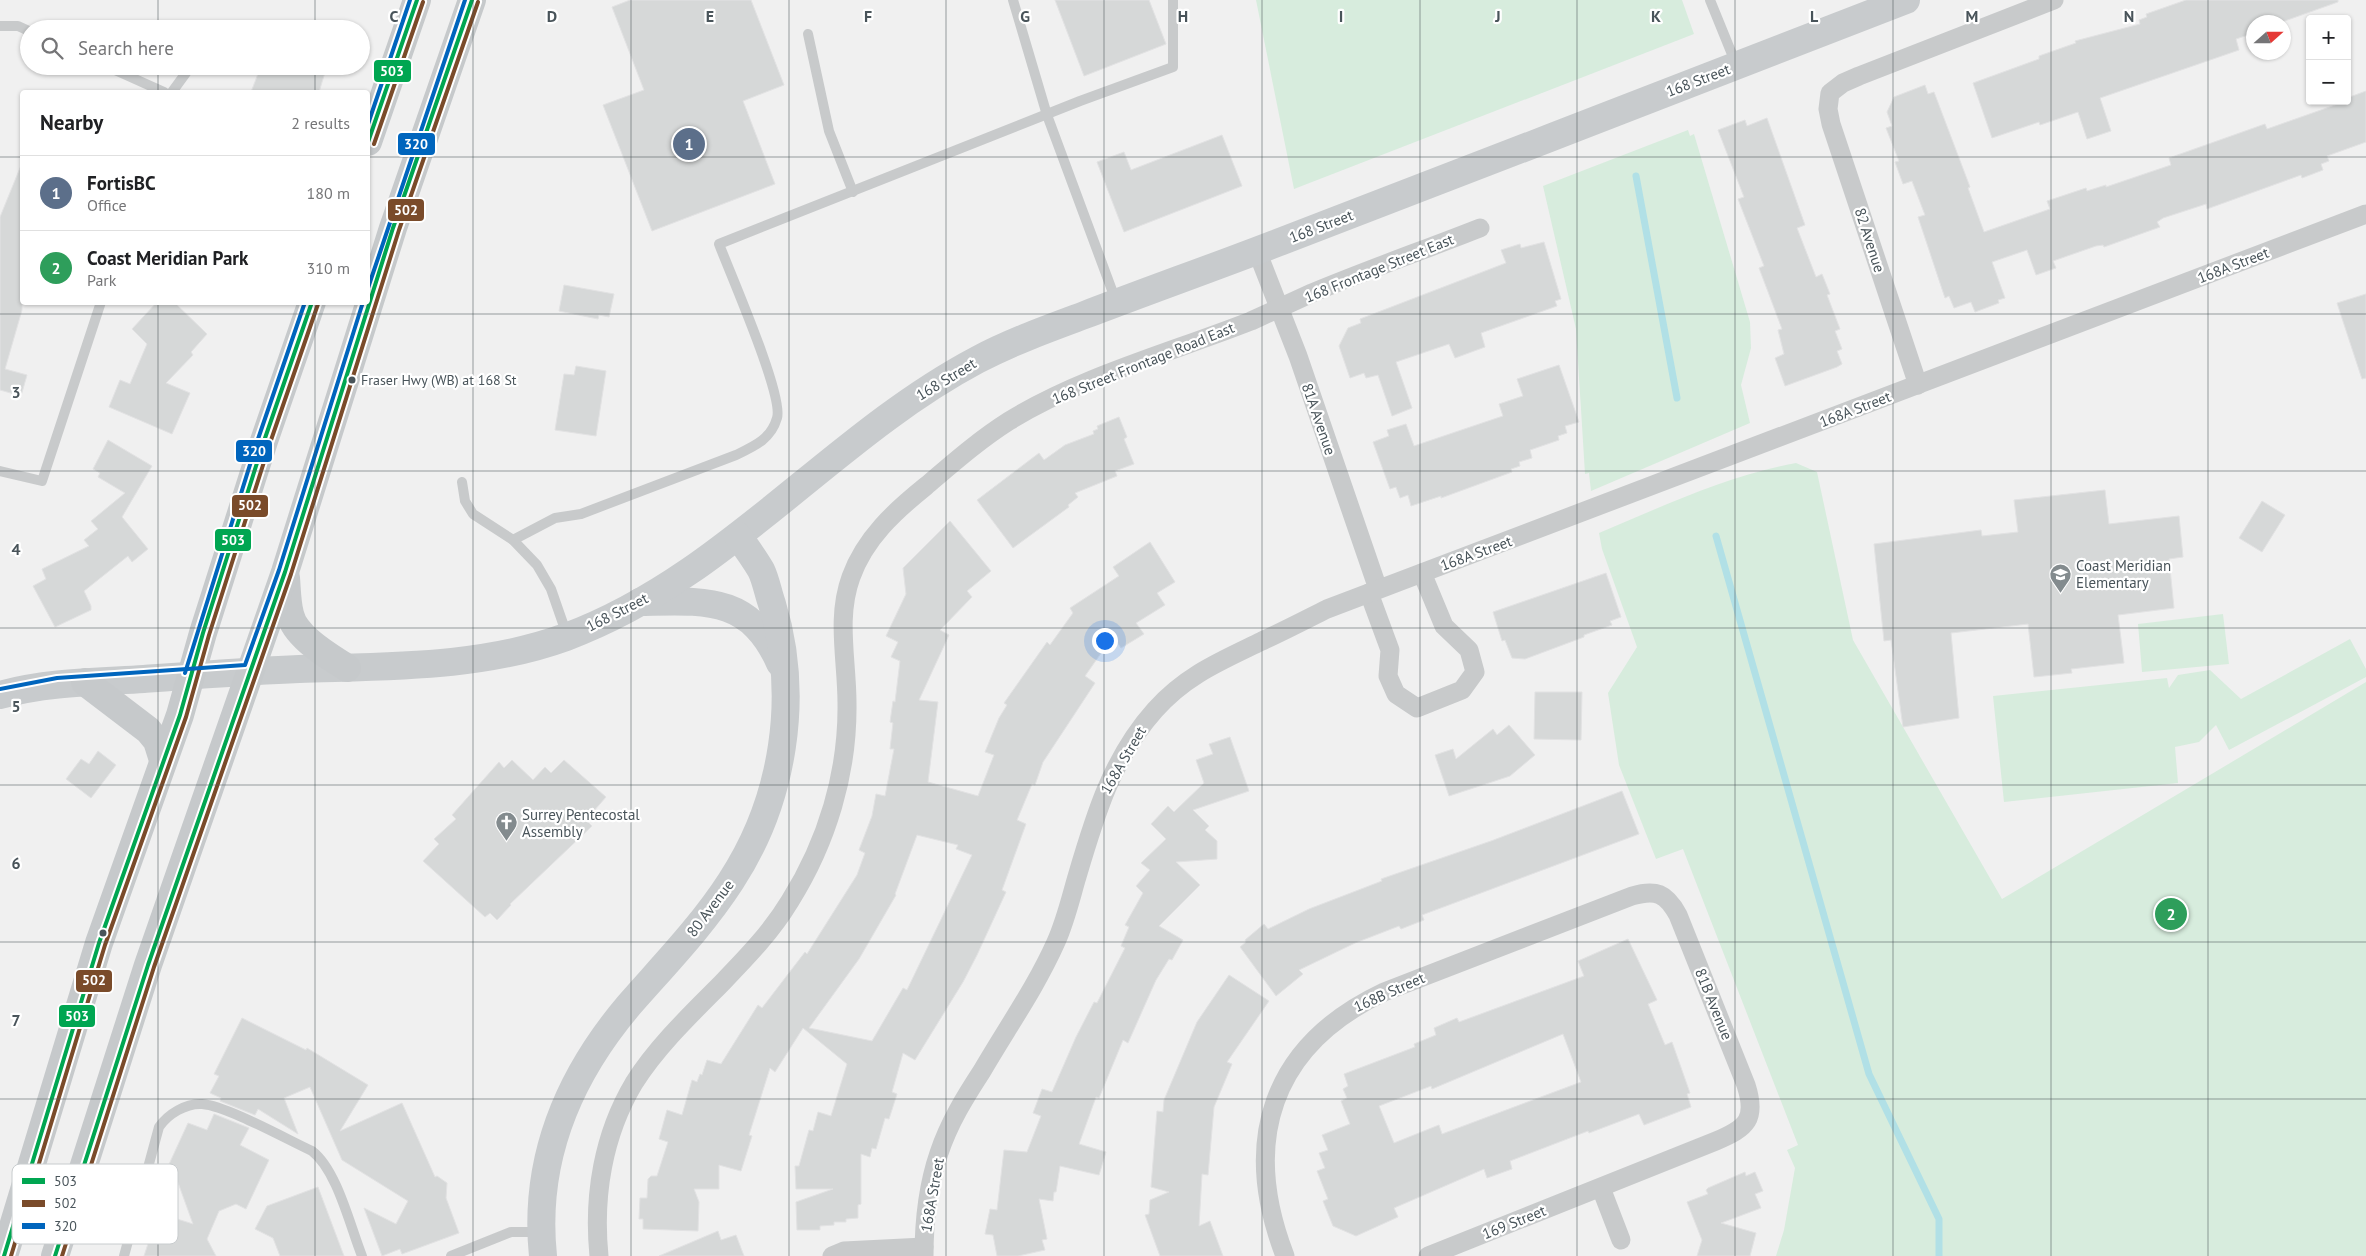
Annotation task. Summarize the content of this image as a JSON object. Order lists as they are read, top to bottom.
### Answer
{
  "streets": {
    "main road": ["168 Street", "80 Avenue"],
    "street": [
      "82 Avenue",
      "168A Street",
      "168 Frontage Street East",
      "168 Street Frontage Road East",
      "81A Avenue",
      "168B Street",
      "81B Avenue",
      "169 Street"
    ]
  },
  "crossings": [
    ["168 Street", "81A Avenue"],
    ["168 Street", "80 Avenue"],
    ["82 Avenue", "168A Street"],
    ["168A Street", "81A Avenue"],
    ["168 Frontage Street East", "168 Street Frontage Road East"],
    ["168 Frontage Street East", "81A Avenue"],
    ["168 Street Frontage Road East", "81A Avenue"],
    ["168B Street", "81B Avenue"],
    ["81B Avenue", "169 Street"]
  ],
  "places": {
    "other": ["Fraser Hwy (WB) at 168 St"],
    "school or university": ["Coast Meridian Elementary"],
    "church": ["Surrey Pentecostal Assembly"]
  },
  "lines": ["transit line 503", "transit line 320", "transit line 502"],
  "legend": ["503", "502", "320"],
  "north": "right",
  "page": {
    "map_buttons": ["+", "−"],
    "search": "Search here",
    "heading": ["Nearby", "2 results"],
    "pins": ["1", "2"],
    "list": [
      {
        "mark": "1",
        "name": "FortisBC",
        "note": "Office",
        "value": "180 m"
      },
      {
        "mark": "2",
        "name": "Coast Meridian Park",
        "note": "Park",
        "value": "310 m"
      }
    ]
  },
  "grid": {
    "columns": [
      "C",
      "D",
      "E",
      "F",
      "G",
      "H",
      "I",
      "J",
      "K",
      "L",
      "M",
      "N"
    ],
    "rows": [
      "3",
      "4",
      "5",
      "6",
      "7"
    ]
  }
}
